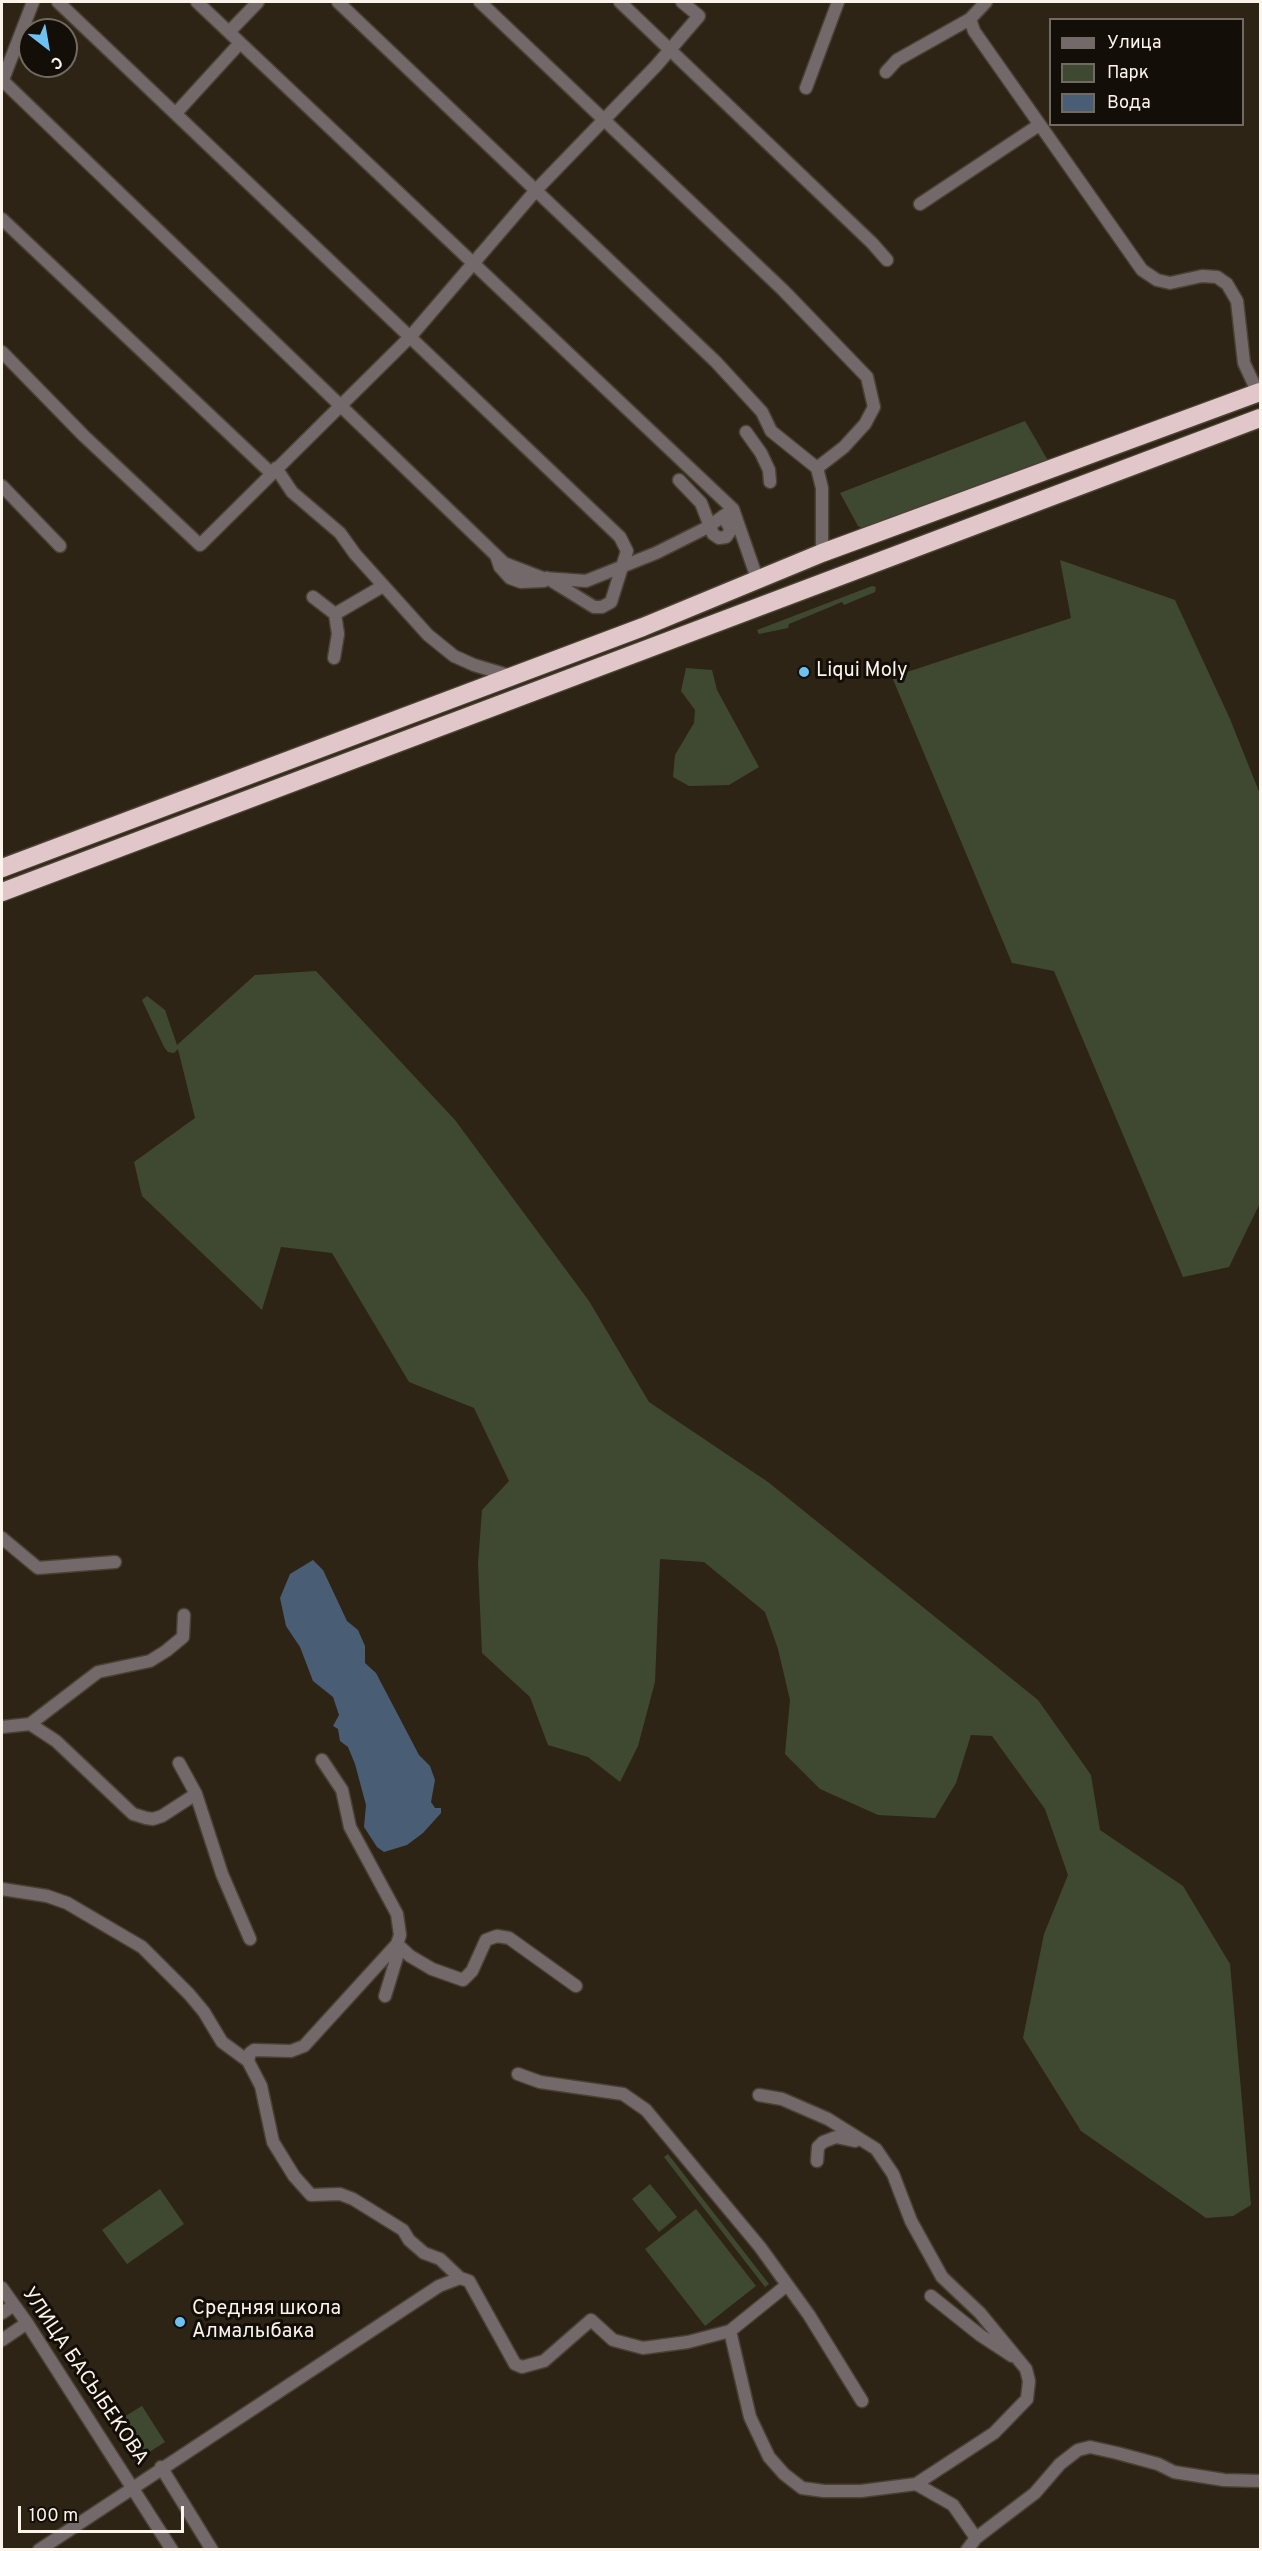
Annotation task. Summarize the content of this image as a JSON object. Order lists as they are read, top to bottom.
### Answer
{
  "streets": {
    "street": ["УЛИЦА БАСЫБЕКОВА"]
  },
  "places": ["Liqui Moly", "Средняя школа Алмалыбака"],
  "legend": ["Улица", "Парк", "Вода"],
  "scale_bar": "100 m",
  "north": "bottom right"
}
